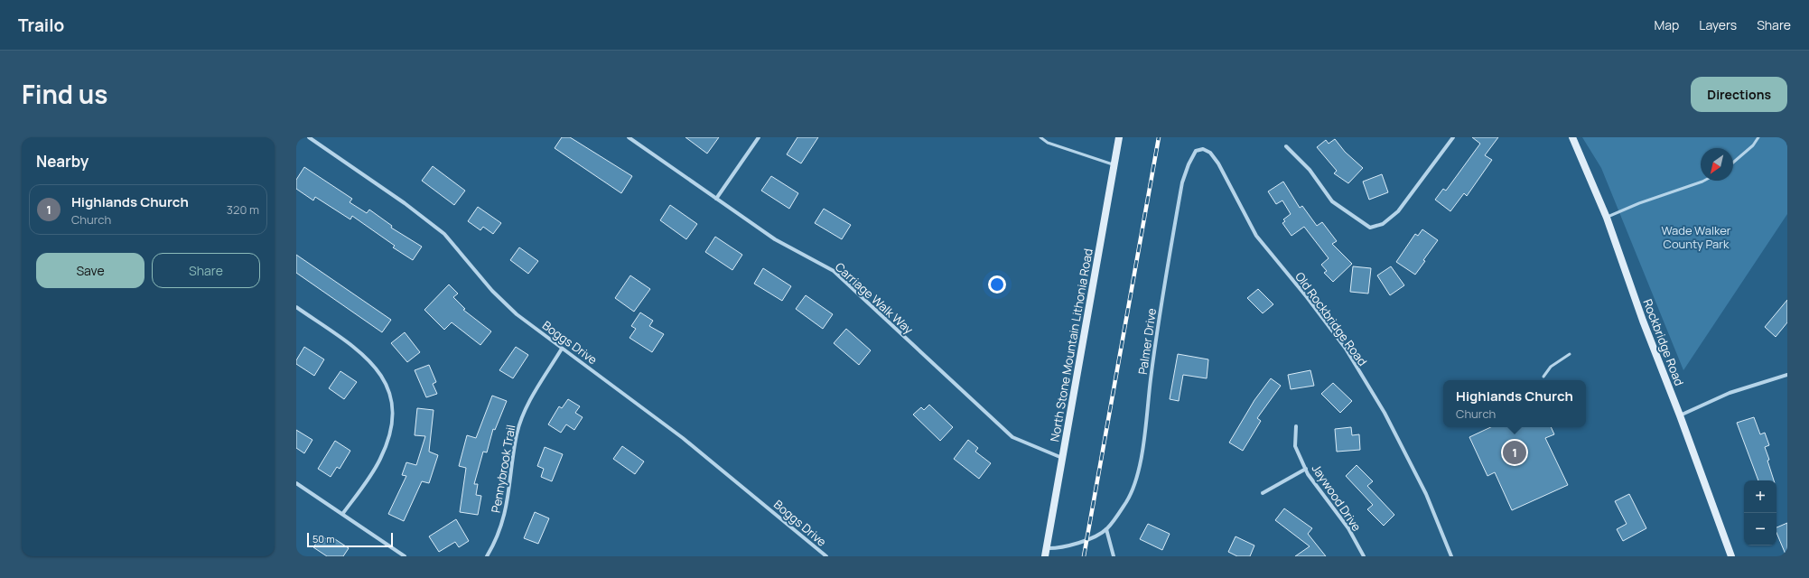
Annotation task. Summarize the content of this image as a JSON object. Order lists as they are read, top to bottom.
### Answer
{
  "streets": {
    "main road": ["Rockbridge Road", "North Stone Mountain Lithonia Road"],
    "street": [
      "Carriage Walk Way",
      "Old Rockbridge Road",
      "Palmer Drive",
      "Boggs Drive",
      "Pennybrook Trail",
      "Jaywood Drive"
    ]
  },
  "crossings": [
    ["Carriage Walk Way", "North Stone Mountain Lithonia Road"],
    ["Old Rockbridge Road", "Palmer Drive"],
    ["Palmer Drive", "North Stone Mountain Lithonia Road"],
    ["Boggs Drive", "Pennybrook Trail"]
  ],
  "parks": ["Wade Walker County Park"],
  "scale_bar": "50 m",
  "north": "bottom left",
  "page": {
    "header": "Trailo",
    "nav": ["Map", "Layers", "Share"],
    "title": "Find us",
    "buttons": [
      "Directions",
      ["Save", "Share"]
    ],
    "heading": "Nearby",
    "list": [
      {
        "mark": "1",
        "name": "Highlands Church",
        "note": "Church",
        "value": "320 m"
      }
    ],
    "popup": ["Highlands Church", "Church"],
    "pins": "1",
    "map_buttons": ["+", "−"],
    "scale": "50 m"
  }
}
